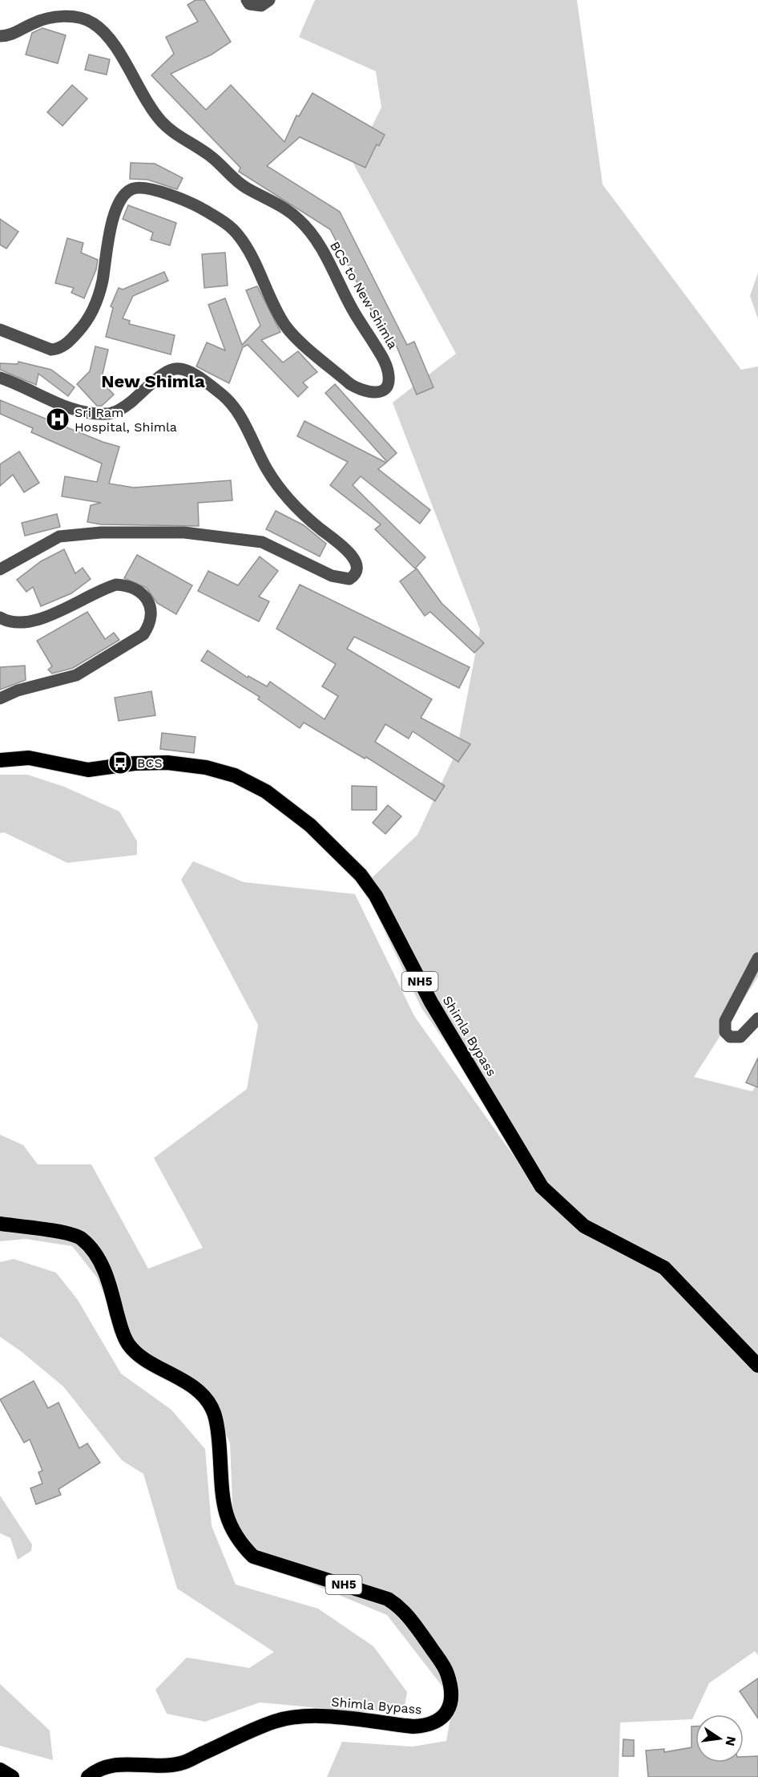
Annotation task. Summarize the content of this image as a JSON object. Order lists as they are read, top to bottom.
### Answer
{
  "streets": {
    "highway": ["NH5", "Shimla Bypass"],
    "street": ["BCS to New Shimla"]
  },
  "districts": ["New Shimla"],
  "places": {
    "hospital": ["Sri Ram Hospital, Shimla"],
    "bus stop": ["BCS"]
  },
  "north": "right"
}
